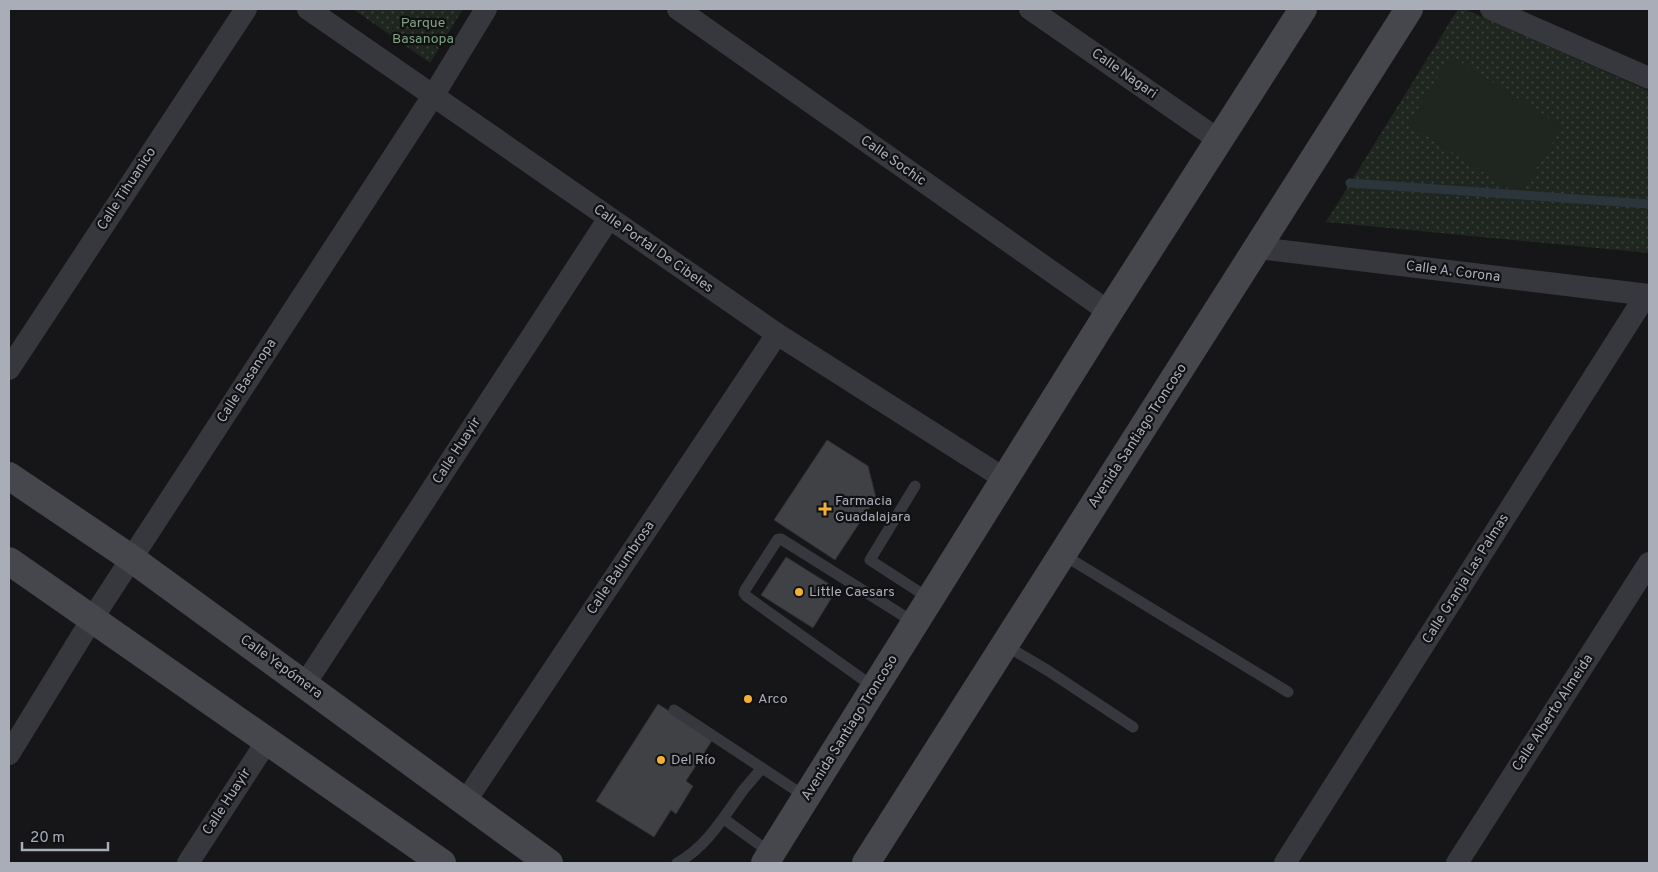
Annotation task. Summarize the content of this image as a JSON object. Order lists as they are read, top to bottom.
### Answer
{
  "streets": {
    "main road": ["Avenida Santiago Troncoso", "Calle Yepómera"],
    "street": [
      "Calle Nagari",
      "Calle Sochic",
      "Calle Tihuanico",
      "Calle Portal De Cibeles",
      "Calle A. Corona",
      "Calle Basanopa",
      "Calle Huayir",
      "Calle Balumbrosa",
      "Calle Granja Las Palmas",
      "Calle Alberto Almeida"
    ]
  },
  "crossings": [
    ["Calle Nagari", "Avenida Santiago Troncoso"],
    ["Calle Sochic", "Avenida Santiago Troncoso"],
    ["Calle Portal De Cibeles", "Calle Basanopa"],
    ["Calle Portal De Cibeles", "Avenida Santiago Troncoso"],
    ["Calle Portal De Cibeles", "Calle Huayir"],
    ["Calle Portal De Cibeles", "Calle Balumbrosa"],
    ["Calle A. Corona", "Avenida Santiago Troncoso"],
    ["Calle A. Corona", "Calle Granja Las Palmas"],
    ["Calle Basanopa", "Calle Yepómera"],
    ["Calle Huayir", "Calle Yepómera"],
    ["Calle Balumbrosa", "Calle Yepómera"]
  ],
  "parks": ["Parque Basanopa"],
  "places": {
    "health": ["Farmacia Guadalajara"],
    "other": ["Little Caesars", "Arco", "Del Río"]
  },
  "scale_bar": "20 m"
}
